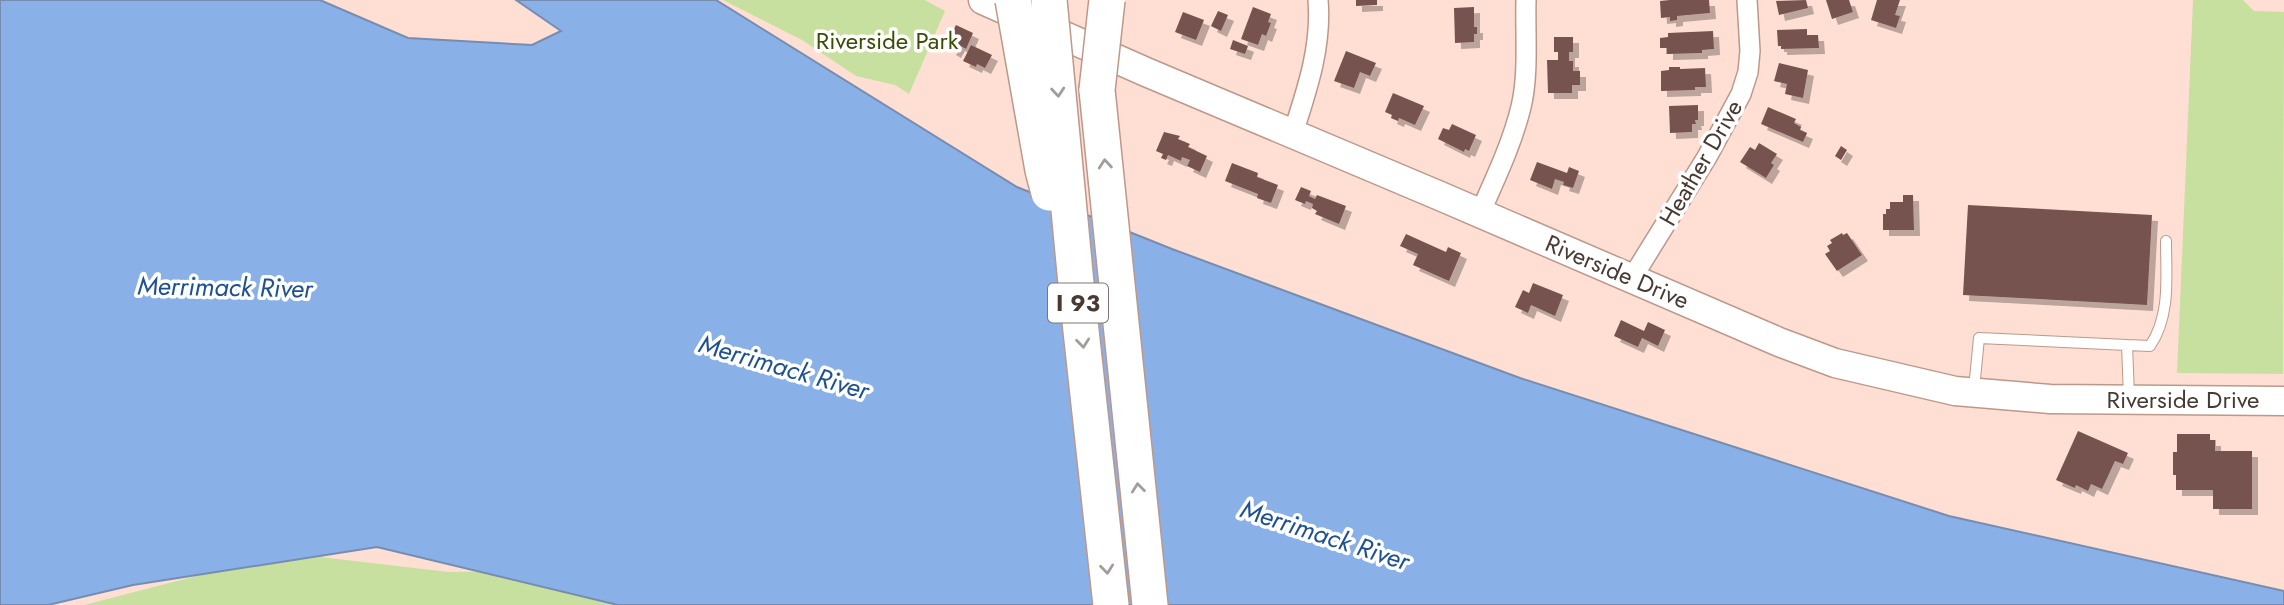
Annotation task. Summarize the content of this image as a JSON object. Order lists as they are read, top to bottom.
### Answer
{
  "streets": {
    "highway": ["I 93"],
    "main road": ["Riverside Drive"],
    "street": ["Heather Drive"]
  },
  "crossings": [
    ["Heather Drive", "Riverside Drive"]
  ],
  "water": ["Merrimack River"],
  "parks": ["Riverside Park"]
}
